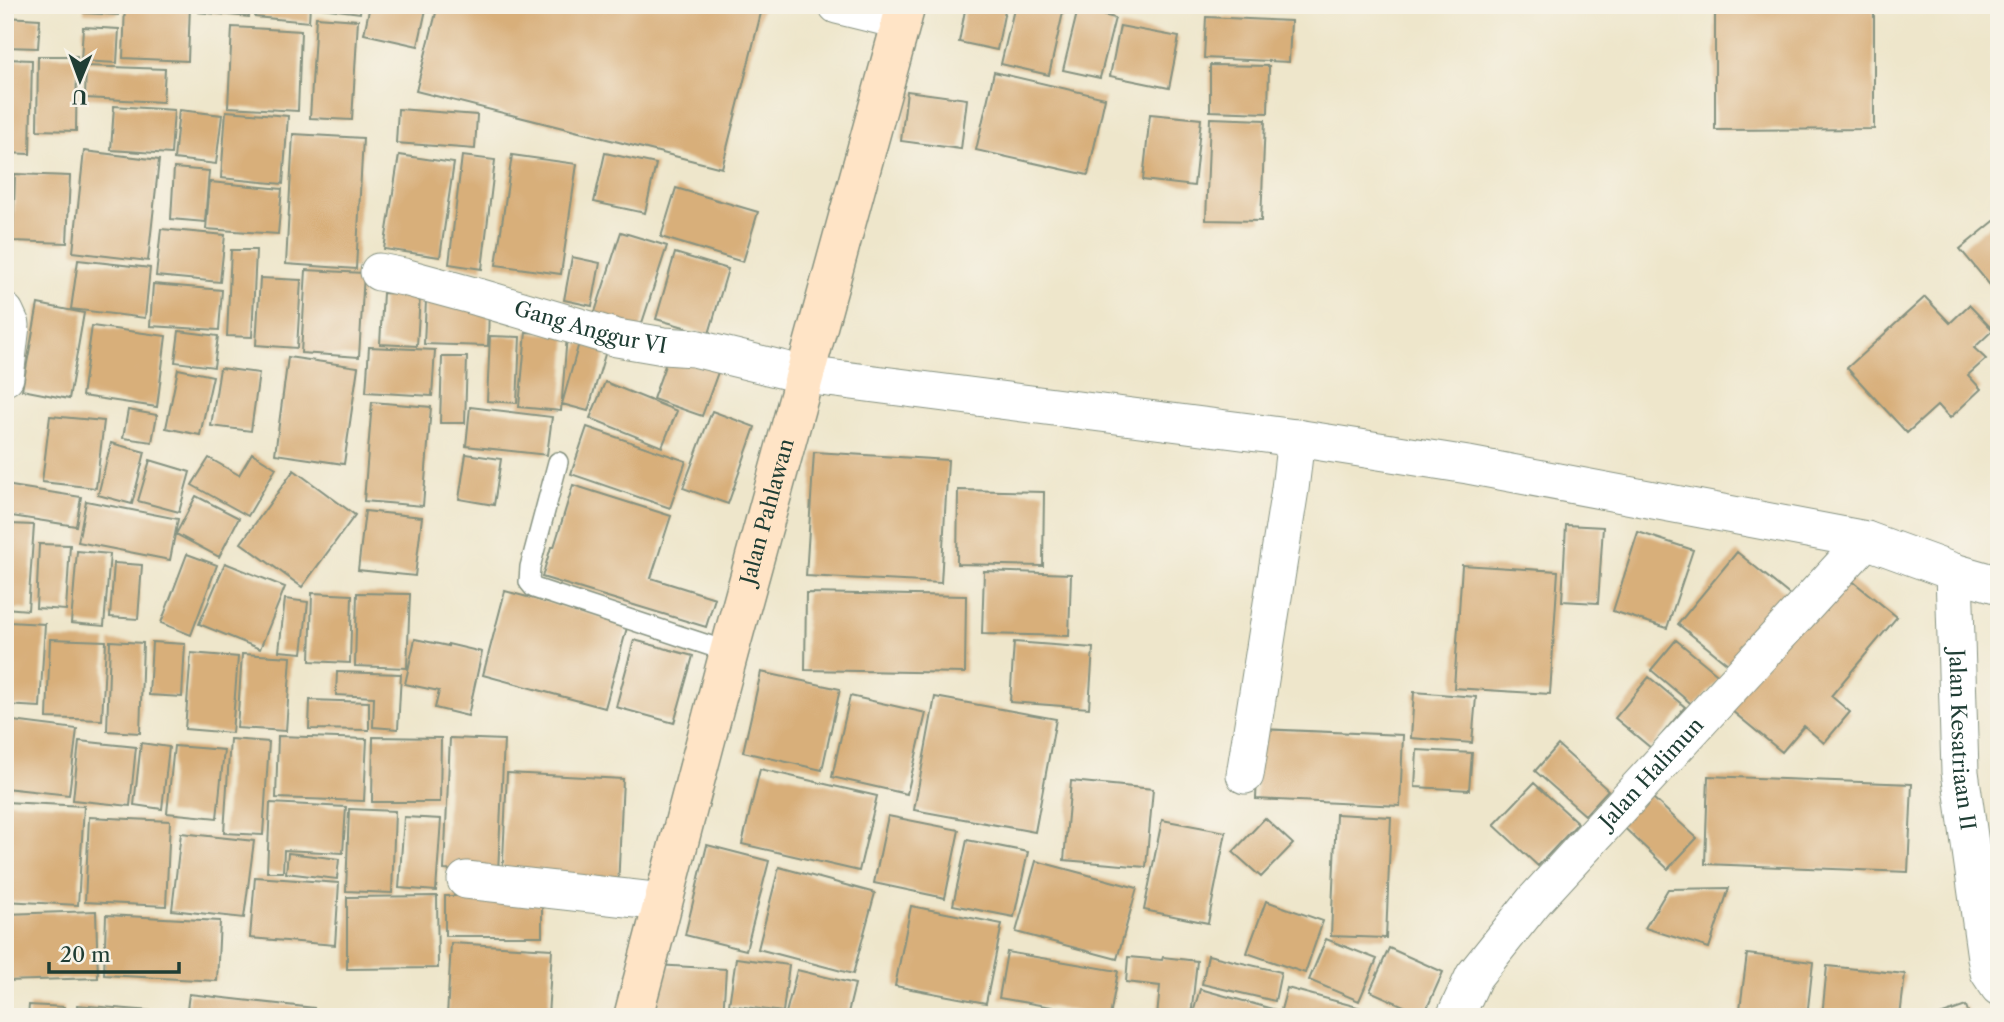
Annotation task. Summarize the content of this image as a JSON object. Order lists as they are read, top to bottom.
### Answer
{
  "streets": {
    "main road": ["Jalan Pahlawan"],
    "street": ["Gang Anggur VI", "Jalan Kesatriaan II", "Jalan Halimun"]
  },
  "crossings": [
    ["Gang Anggur VI", "Jalan Pahlawan"],
    ["Gang Anggur VI", "Jalan Kesatriaan II"],
    ["Gang Anggur VI", "Jalan Halimun"]
  ],
  "scale_bar": "20 m",
  "north": "bottom"
}
